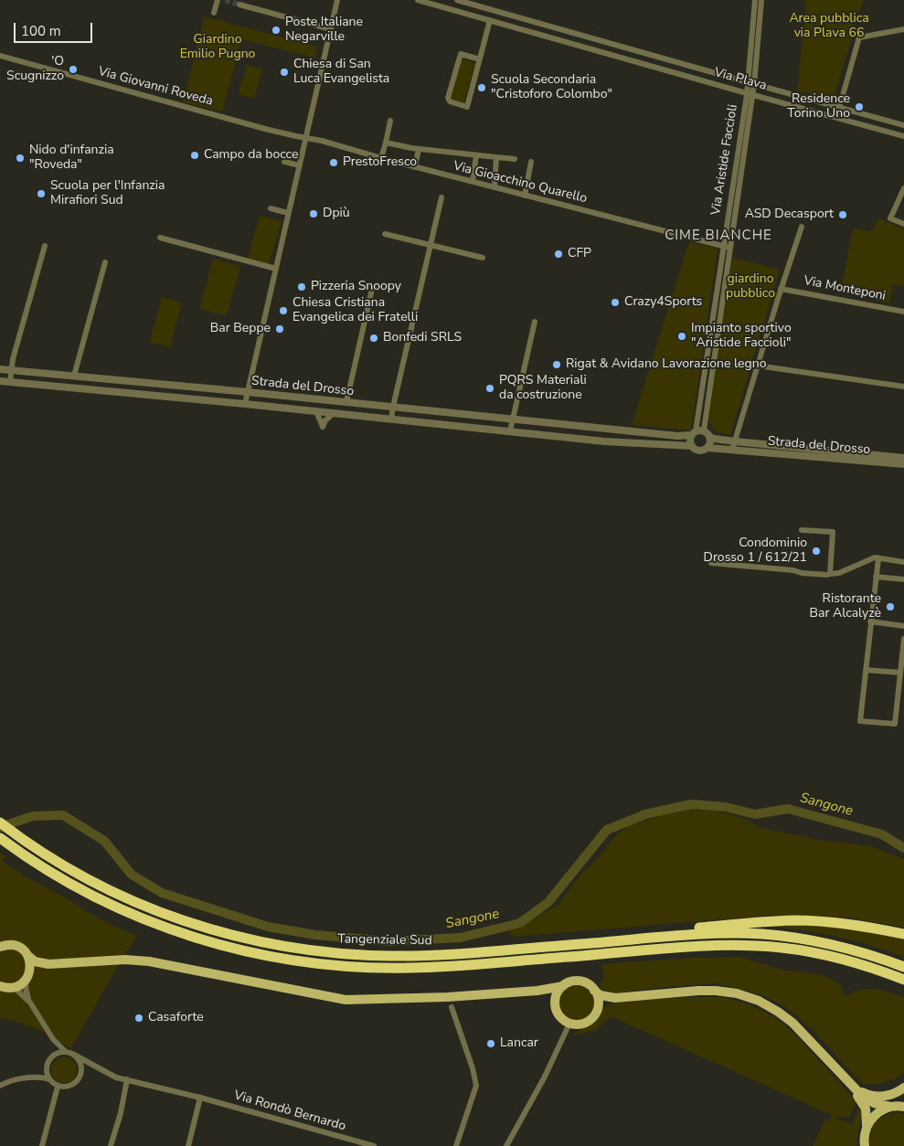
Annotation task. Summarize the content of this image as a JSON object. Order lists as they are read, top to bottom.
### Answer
{
  "streets": {
    "highway": ["Tangenziale Sud"],
    "street": [
      "Via Plava",
      "Via Giovanni Roveda",
      "Via Aristide Faccioli",
      "Via Gioacchino Quarello",
      "Via Monteponi",
      "Strada del Drosso",
      "Via Rondò Bernardo"
    ]
  },
  "crossings": [
    ["Via Plava", "Via Aristide Faccioli"],
    ["Via Giovanni Roveda", "Via Gioacchino Quarello"],
    ["Via Aristide Faccioli", "Via Gioacchino Quarello"],
    ["Via Aristide Faccioli", "Strada del Drosso"]
  ],
  "districts": ["CIME BIANCHE"],
  "water": ["Sangone"],
  "parks": ["Area pubblica via Plava 66", "Giardino Emilio Pugno", "giardino pubblico"],
  "places": [
    "Poste Italiane Negarville",
    "'O Scugnizzo",
    "Chiesa di San Luca Evangelista",
    "Scuola Secondaria \"Cristoforo Colombo\"",
    "Residence Torino Uno",
    "Campo da bocce",
    "Nido d'infanzia \"Roveda\"",
    "PrestoFresco",
    "Scuola per l'Infanzia Mirafiori Sud",
    "Dpiù",
    "ASD Decasport",
    "CFP",
    "Pizzeria Snoopy",
    "Crazy4Sports",
    "Chiesa Cristiana Evangelica dei Fratelli",
    "Bar Beppe",
    "Impianto sportivo \"Aristide Faccioli\"",
    "Bonfedi SRLS",
    "Rigat & Avidano Lavorazione legno",
    "PQRS Materiali da costruzione",
    "Condominio Drosso 1 / 612/21",
    "Ristorante Bar Alcalyzè",
    "Casaforte",
    "Lancar"
  ],
  "scale_bar": "100 m"
}
